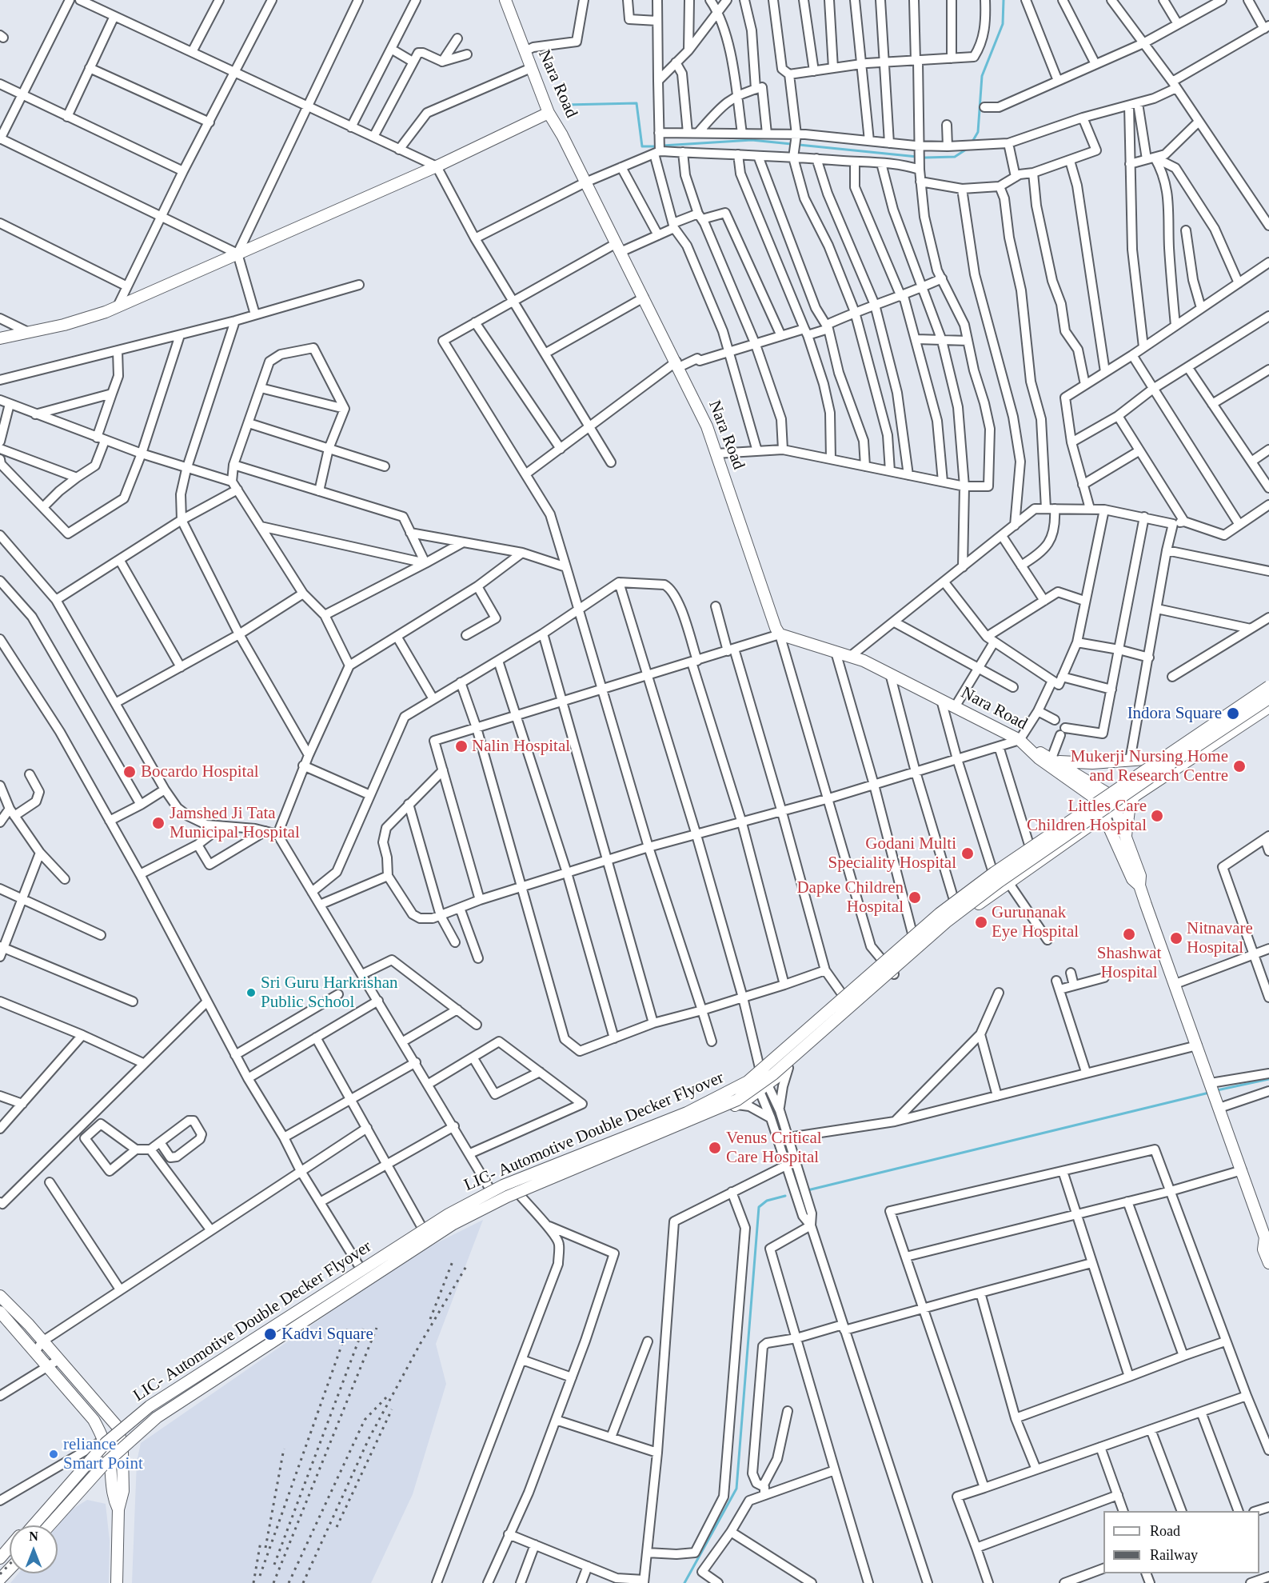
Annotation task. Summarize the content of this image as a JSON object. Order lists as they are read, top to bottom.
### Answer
{
  "streets": {
    "main road": ["Nara Road", "LIC- Automotive Double Decker Flyover"]
  },
  "places": [
    "Indora Square",
    "Nalin Hospital",
    "Mukerji Nursing Home and Research Centre",
    "Bocardo Hospital",
    "Littles Care Children Hospital",
    "Jamshed Ji Tata Municipal Hospital",
    "Godani Multi Speciality Hospital",
    "Dapke Children Hospital",
    "Gurunanak Eye Hospital",
    "Shashwat Hospital",
    "Nitnavare Hospital",
    "Sri Guru Harkrishan Public School",
    "Venus Critical Care Hospital",
    "Kadvi Square",
    "reliance Smart Point"
  ],
  "legend": ["Road", "Railway"],
  "north": "top"
}
